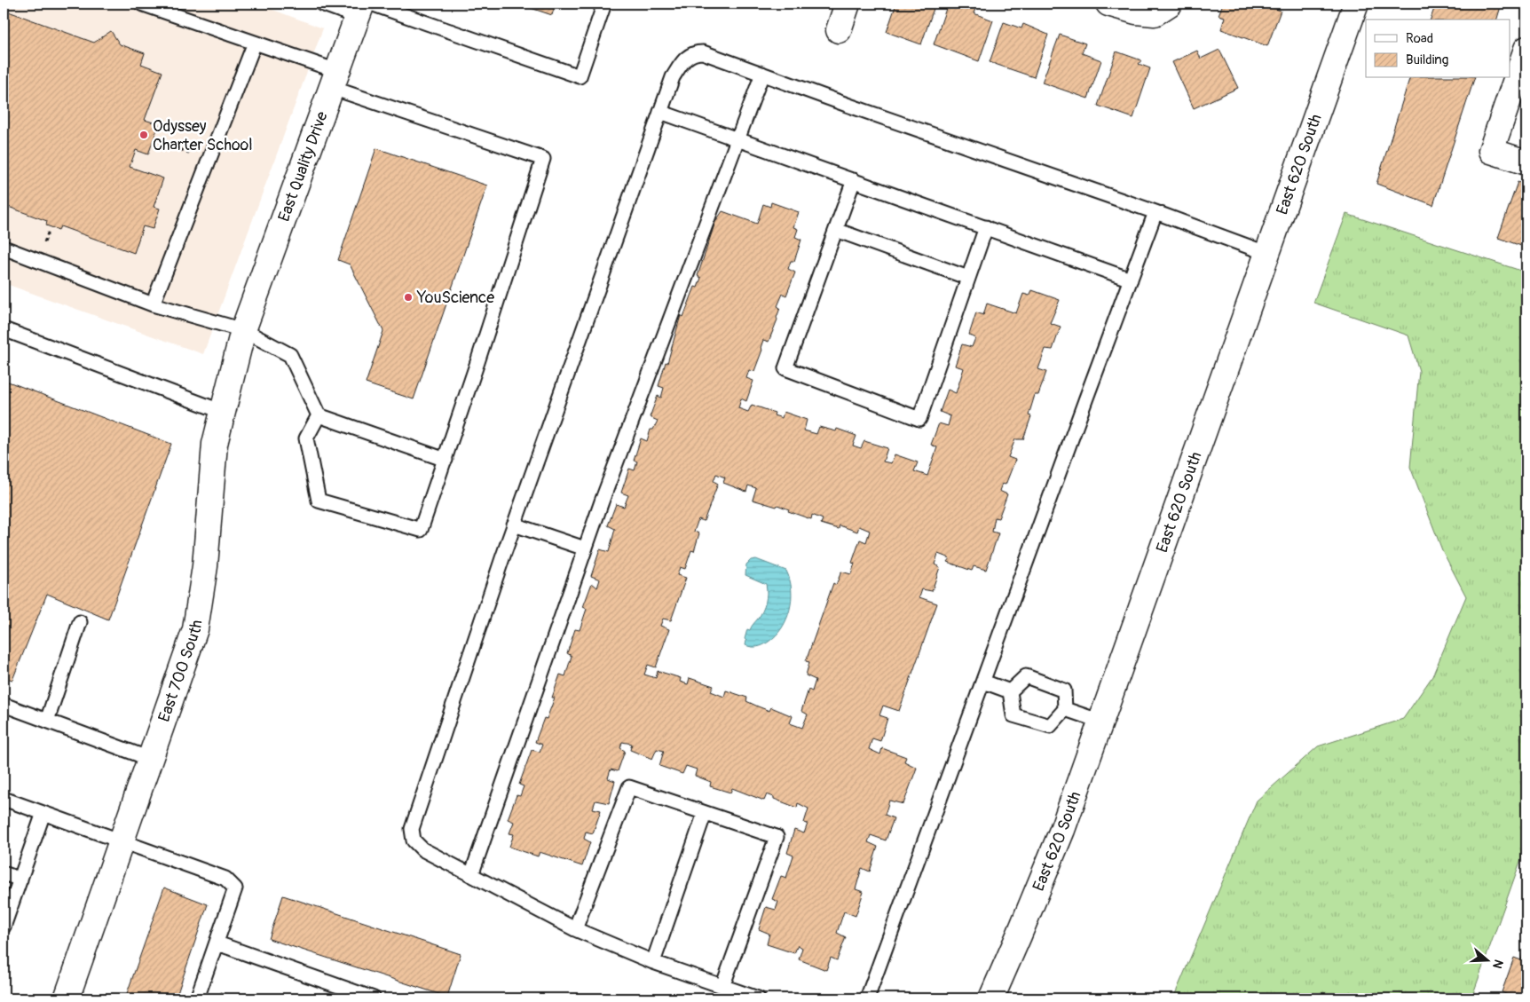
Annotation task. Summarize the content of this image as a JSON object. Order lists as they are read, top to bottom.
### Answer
{
  "streets": {
    "street": ["East 620 South", "East Quality Drive", "East 700 South"]
  },
  "crossings": [
    ["East Quality Drive", "East 700 South"]
  ],
  "places": ["Odyssey Charter School", "YouScience"],
  "legend": ["Road", "Building"],
  "north": "right"
}
